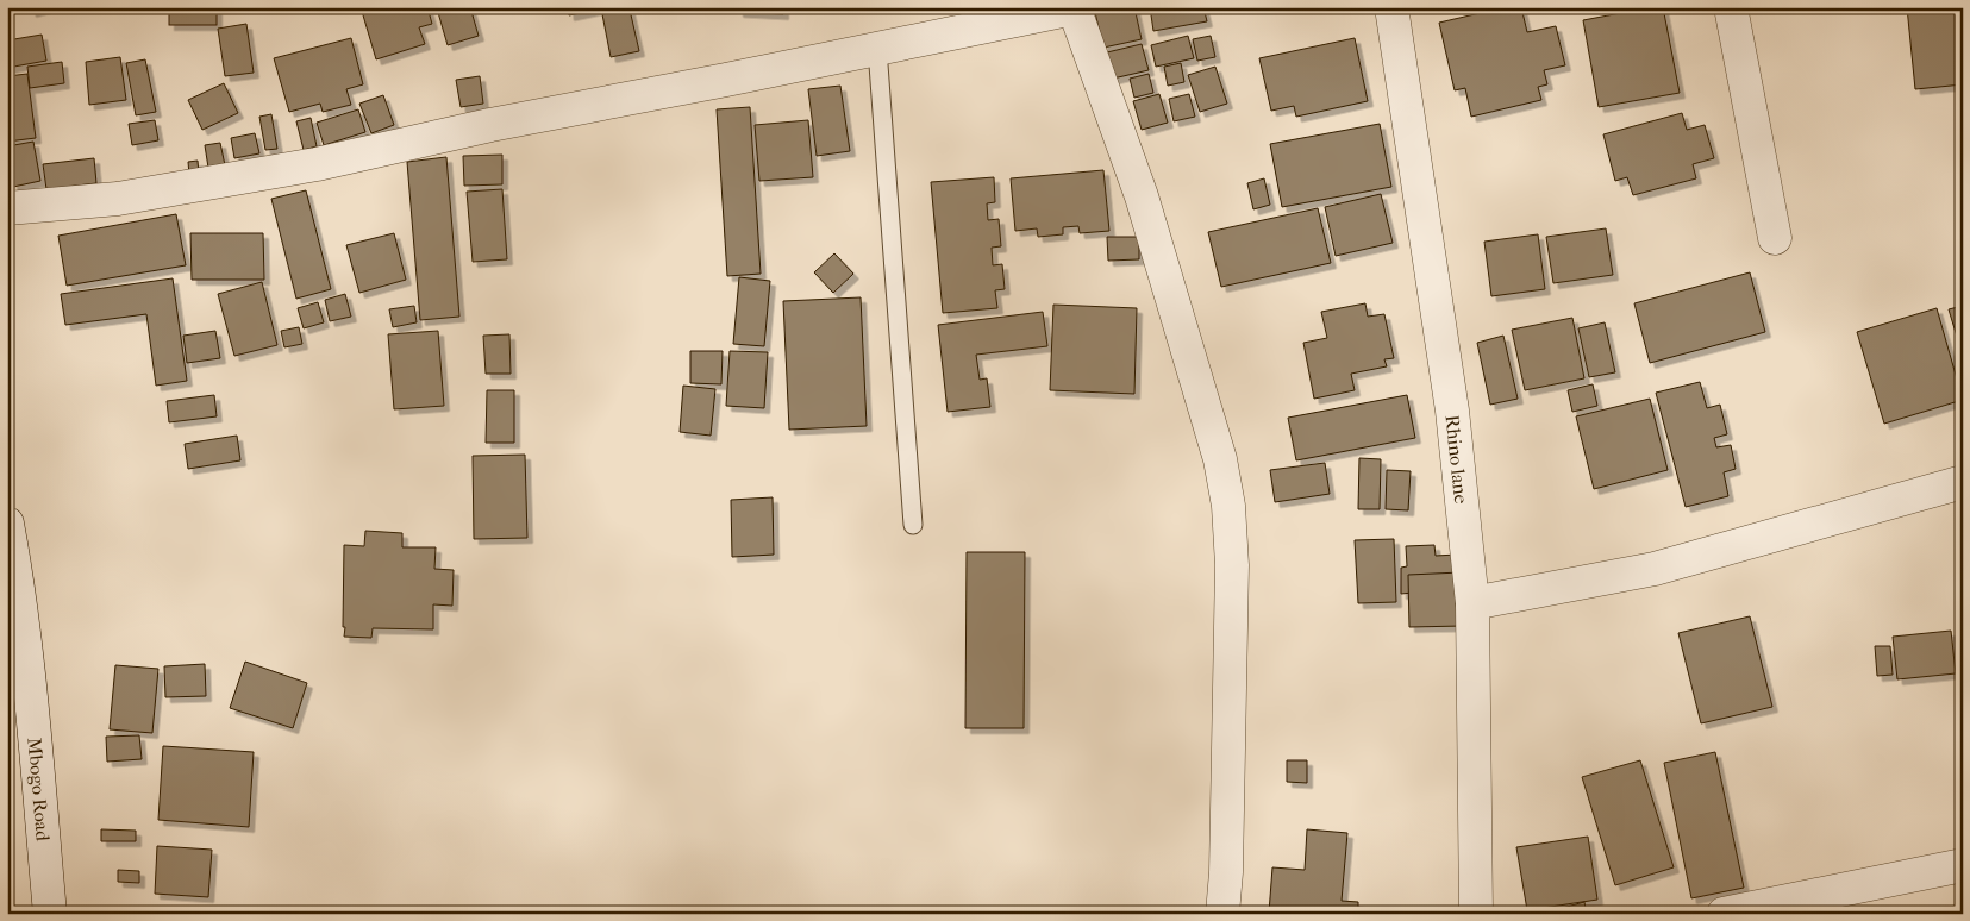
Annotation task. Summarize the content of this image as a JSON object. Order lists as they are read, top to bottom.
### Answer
{
  "streets": {
    "street": ["Rhino lane", "Mbogo Road"]
  }
}
